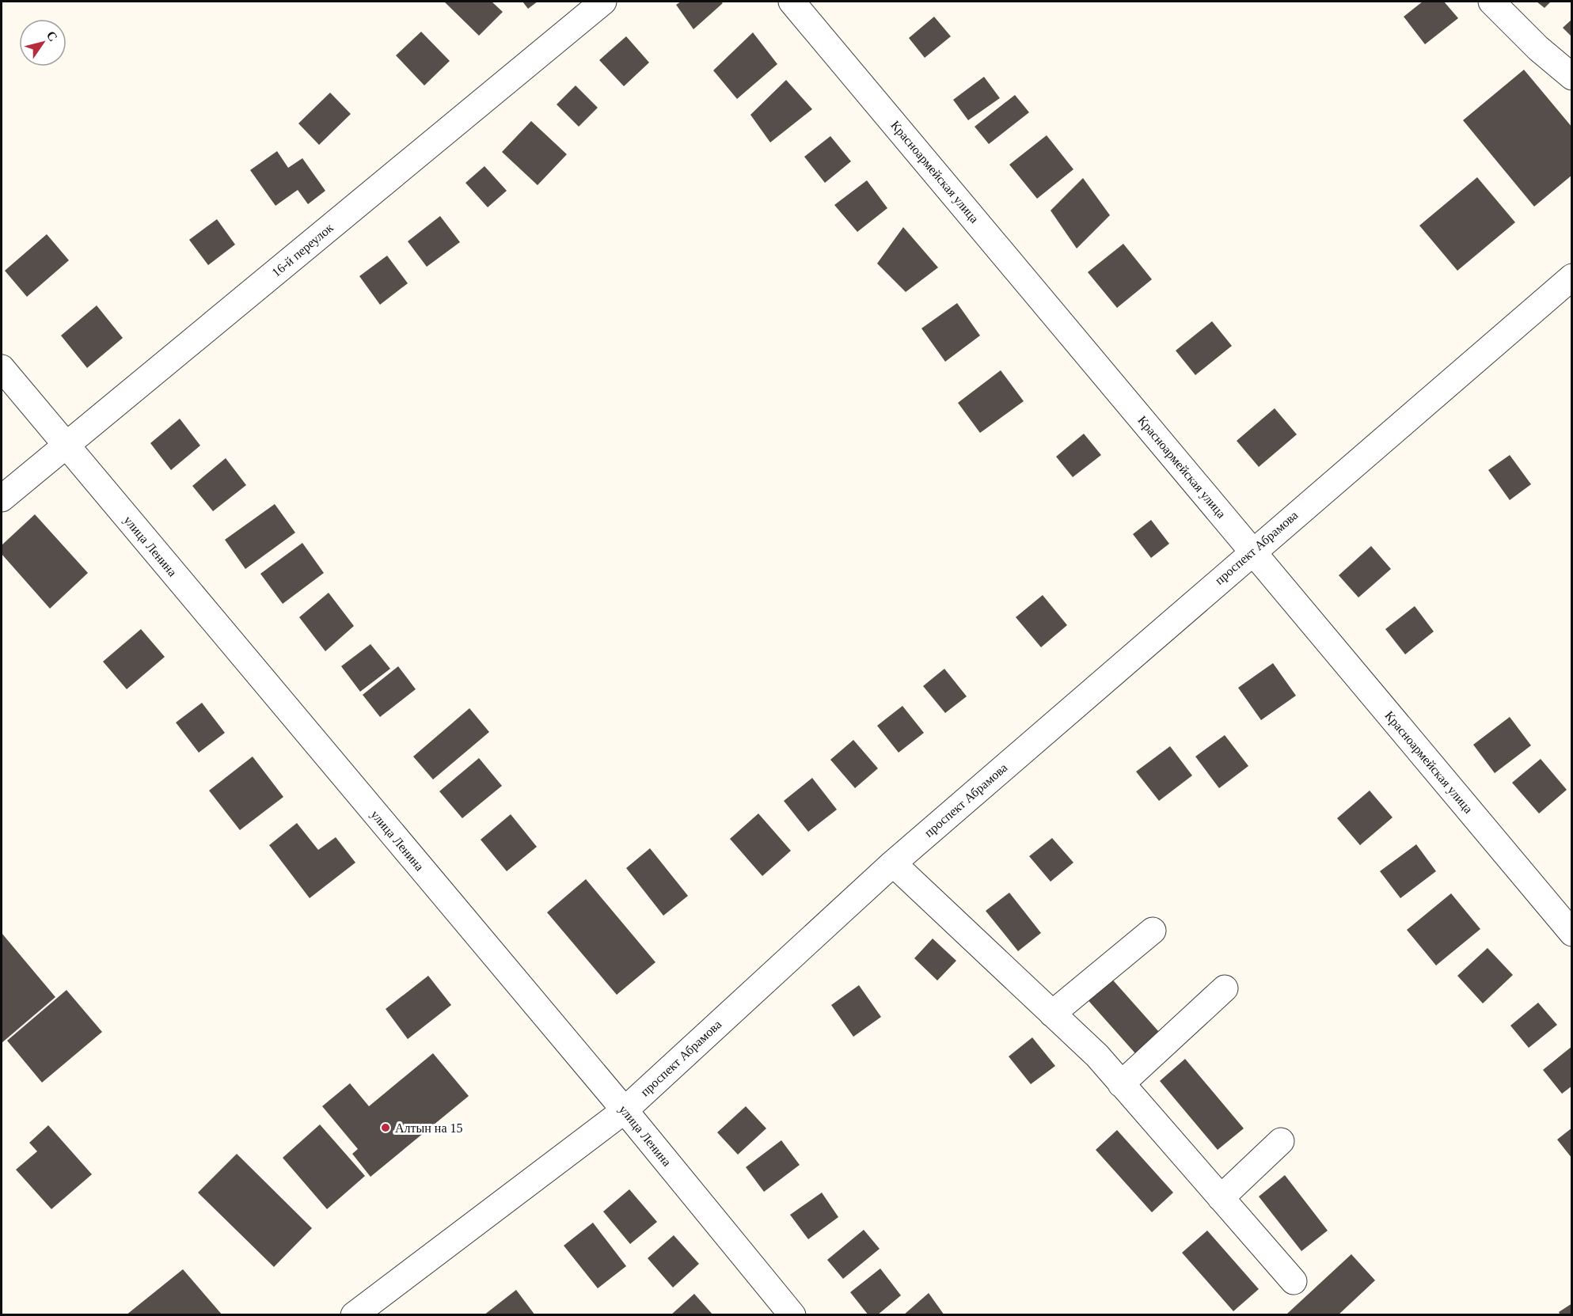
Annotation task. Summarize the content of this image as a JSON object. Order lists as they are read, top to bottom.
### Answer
{
  "streets": {
    "street": [
      "Красноармейская улица",
      "16-й переулок",
      "улица Ленина",
      "проспект Абрамова"
    ]
  },
  "crossings": [
    ["Красноармейская улица", "проспект Абрамова"],
    ["16-й переулок", "улица Ленина"],
    ["улица Ленина", "проспект Абрамова"]
  ],
  "places": ["Алтын на 15"],
  "north": "top right"
}
